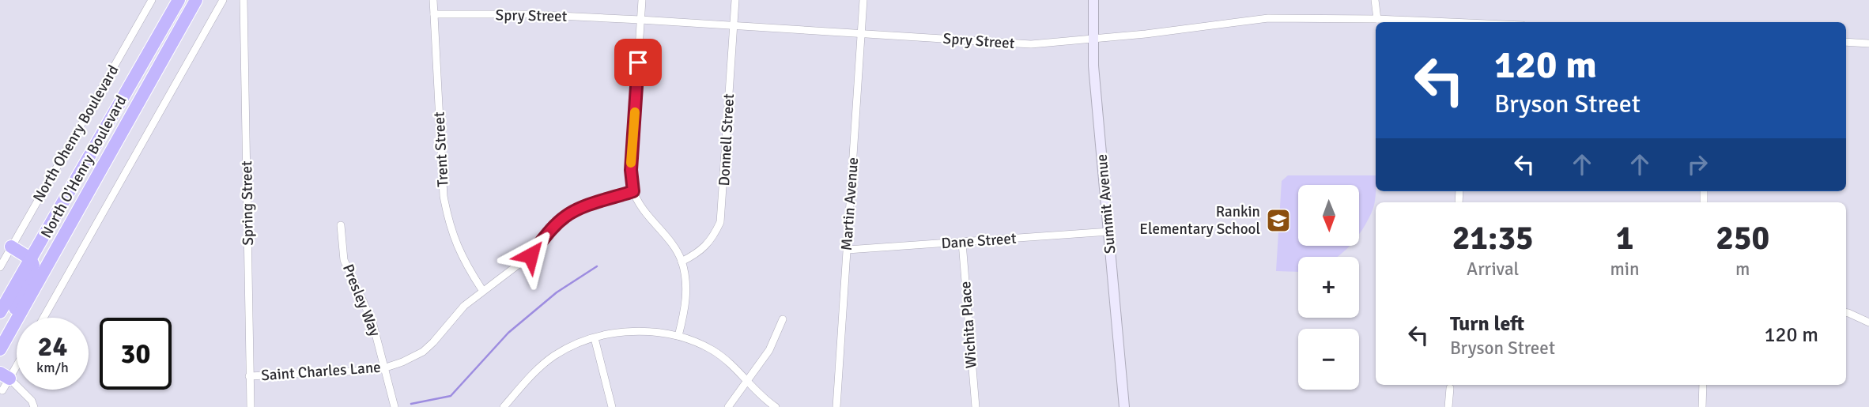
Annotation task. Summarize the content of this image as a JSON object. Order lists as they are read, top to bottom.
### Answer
{
  "streets": {
    "highway": ["North O'Henry Boulevard"],
    "main road": ["Summit Avenue"],
    "street": [
      "Spry Street",
      "North Ohenry Boulevard",
      "Donnell Street",
      "Trent Street",
      "Spring Street",
      "Martin Avenue",
      "Dane Street",
      "Presley Way",
      "Wichita Place",
      "Saint Charles Lane"
    ]
  },
  "crossings": [
    ["Spry Street", "Donnell Street"],
    ["Spry Street", "Trent Street"],
    ["Spry Street", "Martin Avenue"],
    ["Spry Street", "Summit Avenue"],
    ["Trent Street", "Saint Charles Lane"],
    ["Spring Street", "Saint Charles Lane"],
    ["Martin Avenue", "Dane Street"],
    ["Summit Avenue", "Dane Street"],
    ["Dane Street", "Wichita Place"],
    ["Presley Way", "Saint Charles Lane"]
  ],
  "places": {
    "school or university": ["Rankin Elementary School"]
  },
  "north": "bottom",
  "page": {
    "turn": ["120 m", "Bryson Street"],
    "map_buttons": ["+", "−"],
    "eta": [
      "21:35",
      "Arrival",
      "1",
      "min",
      "250",
      "m"
    ],
    "list": [
      {
        "name": "Turn left",
        "note": "Bryson Street",
        "value": "120 m"
      }
    ],
    "speed": "24 km/h",
    "limit": "30"
  }
}
